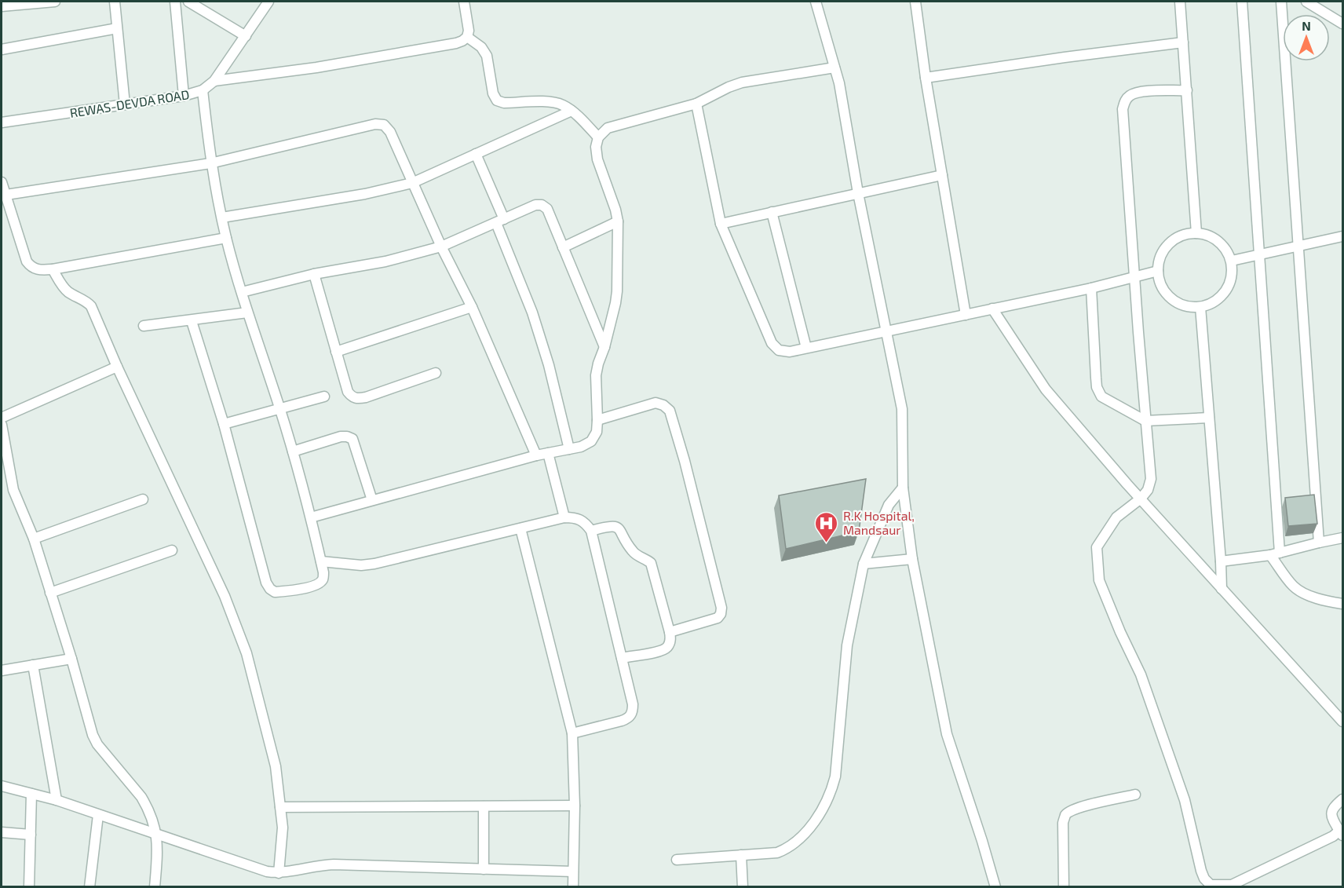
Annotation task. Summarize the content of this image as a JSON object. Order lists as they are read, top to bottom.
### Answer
{
  "streets": {
    "street": ["REWAS-DEVDA ROAD"]
  },
  "places": {
    "hospital": ["R.K Hospital, Mandsaur"]
  },
  "north": "top"
}
